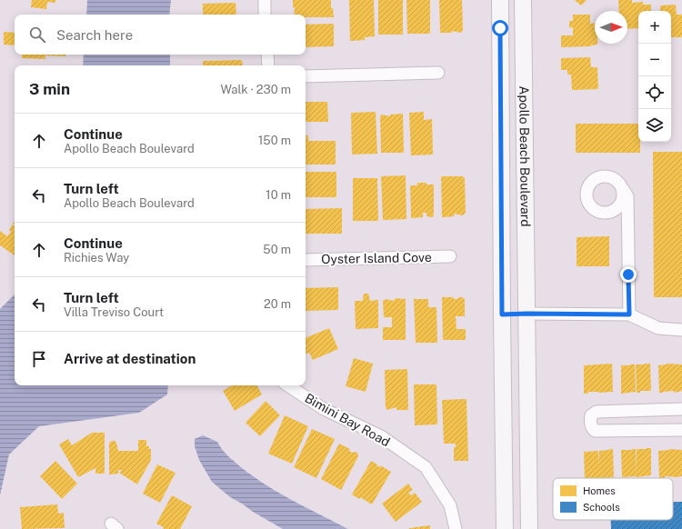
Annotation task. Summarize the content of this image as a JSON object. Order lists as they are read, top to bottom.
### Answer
{
  "streets": {
    "main road": ["Apollo Beach Boulevard"],
    "street": ["Oyster Island Cove", "Bimini Bay Road"]
  },
  "legend": ["Homes", "Schools"],
  "north": "right",
  "page": {
    "map_buttons": ["+", "−"],
    "search": "Search here",
    "heading": ["3 min", "Walk · 230 m"],
    "list": [
      ["Continue", "Apollo Beach Boulevard", "150 m"],
      ["Turn left", "Apollo Beach Boulevard", "10 m"],
      ["Continue", "Richies Way", "50 m"],
      ["Turn left", "Villa Treviso Court", "20 m"],
      "Arrive at destination"
    ]
  }
}
